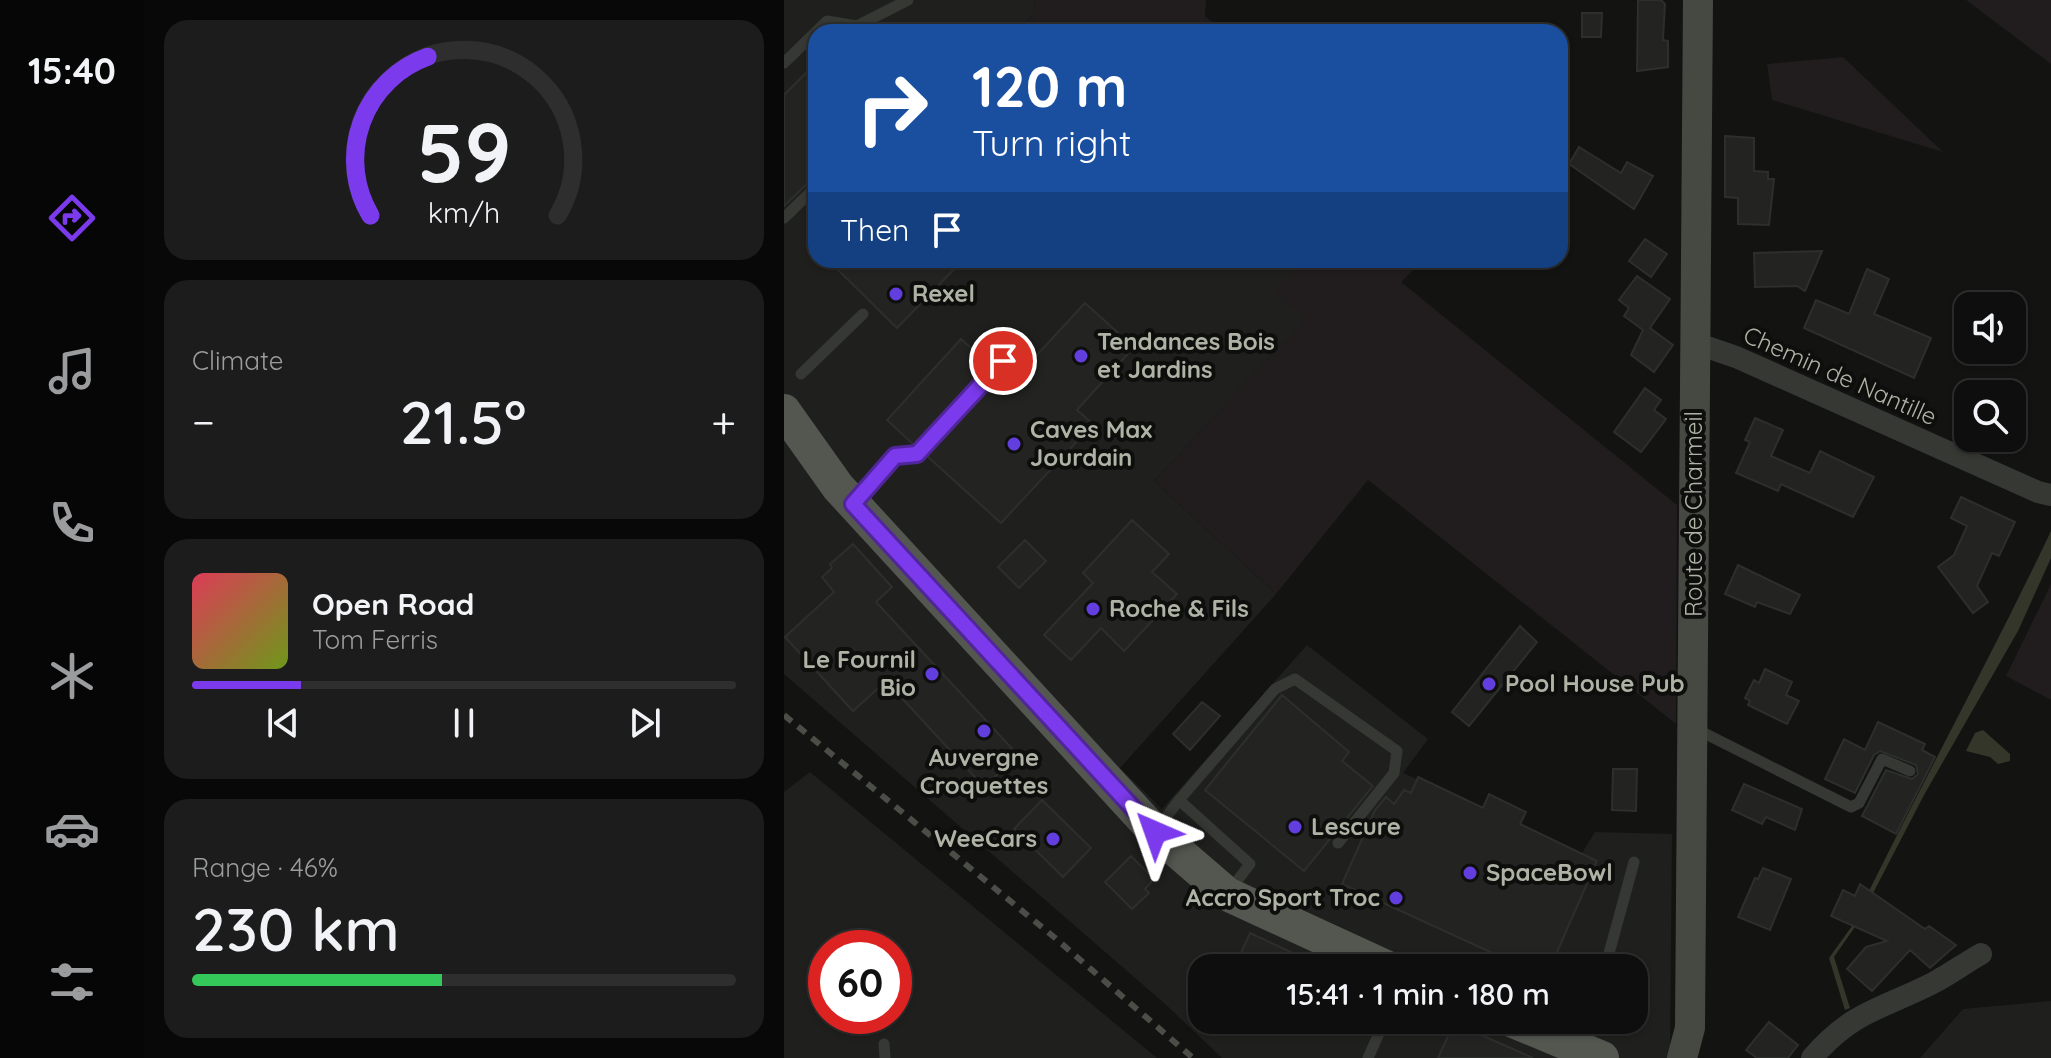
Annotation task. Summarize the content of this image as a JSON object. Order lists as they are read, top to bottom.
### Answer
{
  "streets": {
    "main road": ["Route de Charmeil"],
    "street": ["Chemin de Nantille"]
  },
  "crossings": [
    ["Chemin de Nantille", "Route de Charmeil"]
  ],
  "places": [
    "Rexel",
    "Tendances Bois et Jardins",
    "Caves Max Jourdain",
    "Roche & Fils",
    "Le Fournil Bio",
    "Pool House Pub",
    "Auvergne Croquettes",
    "Lescure",
    "WeeCars",
    "SpaceBowl",
    "Accro Sport Troc"
  ],
  "page": {
    "tabs": "15:40",
    "turn": ["120 m", "Turn right"],
    "then": "Then",
    "tile": [
      "Climate",
      ["Range · 46%", "230 km"]
    ],
    "heat": ["−", "21.5°", "+"],
    "song": ["Open Road", "Tom Ferris"],
    "limit": "60",
    "trip": "15:41 · 1 min · 180 m",
    "gauge": ["59", "km/h"]
  }
}
